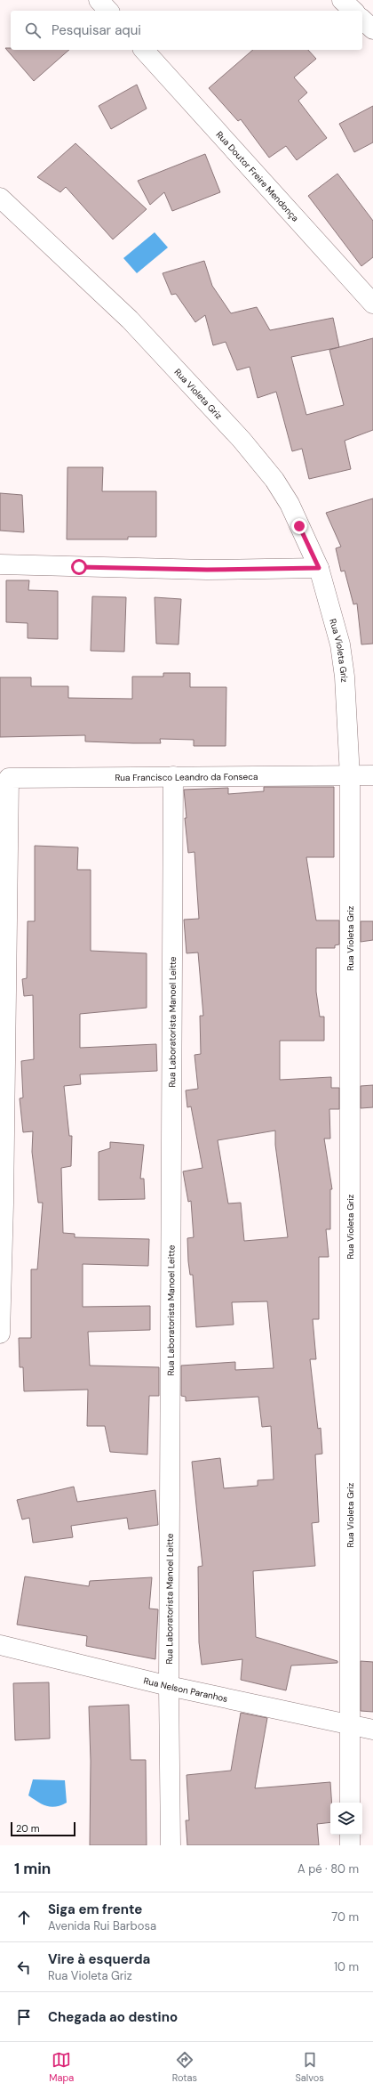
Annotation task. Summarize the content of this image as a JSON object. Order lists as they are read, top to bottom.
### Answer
{
  "streets": {
    "street": [
      "Rua Doutor Freire Mendonça",
      "Rua Violeta Griz",
      "Rua Francisco Leandro da Fonseca",
      "Rua Laboratorista Manoel Leitte",
      "Rua Nelson Paranhos"
    ]
  },
  "crossings": [
    ["Rua Violeta Griz", "Rua Francisco Leandro da Fonseca"],
    ["Rua Violeta Griz", "Rua Nelson Paranhos"],
    ["Rua Francisco Leandro da Fonseca", "Rua Laboratorista Manoel Leitte"],
    ["Rua Laboratorista Manoel Leitte", "Rua Nelson Paranhos"]
  ],
  "scale_bar": "20 m",
  "page": {
    "search": "Pesquisar aqui",
    "scale": "20 m",
    "heading": ["1 min", "A pé · 80 m"],
    "list": [
      ["Siga em frente", "Avenida Rui Barbosa", "70 m"],
      ["Vire à esquerda", "Rua Violeta Griz", "10 m"],
      "Chegada ao destino"
    ],
    "nav": ["Mapa", "Rotas", "Salvos"]
  }
}
